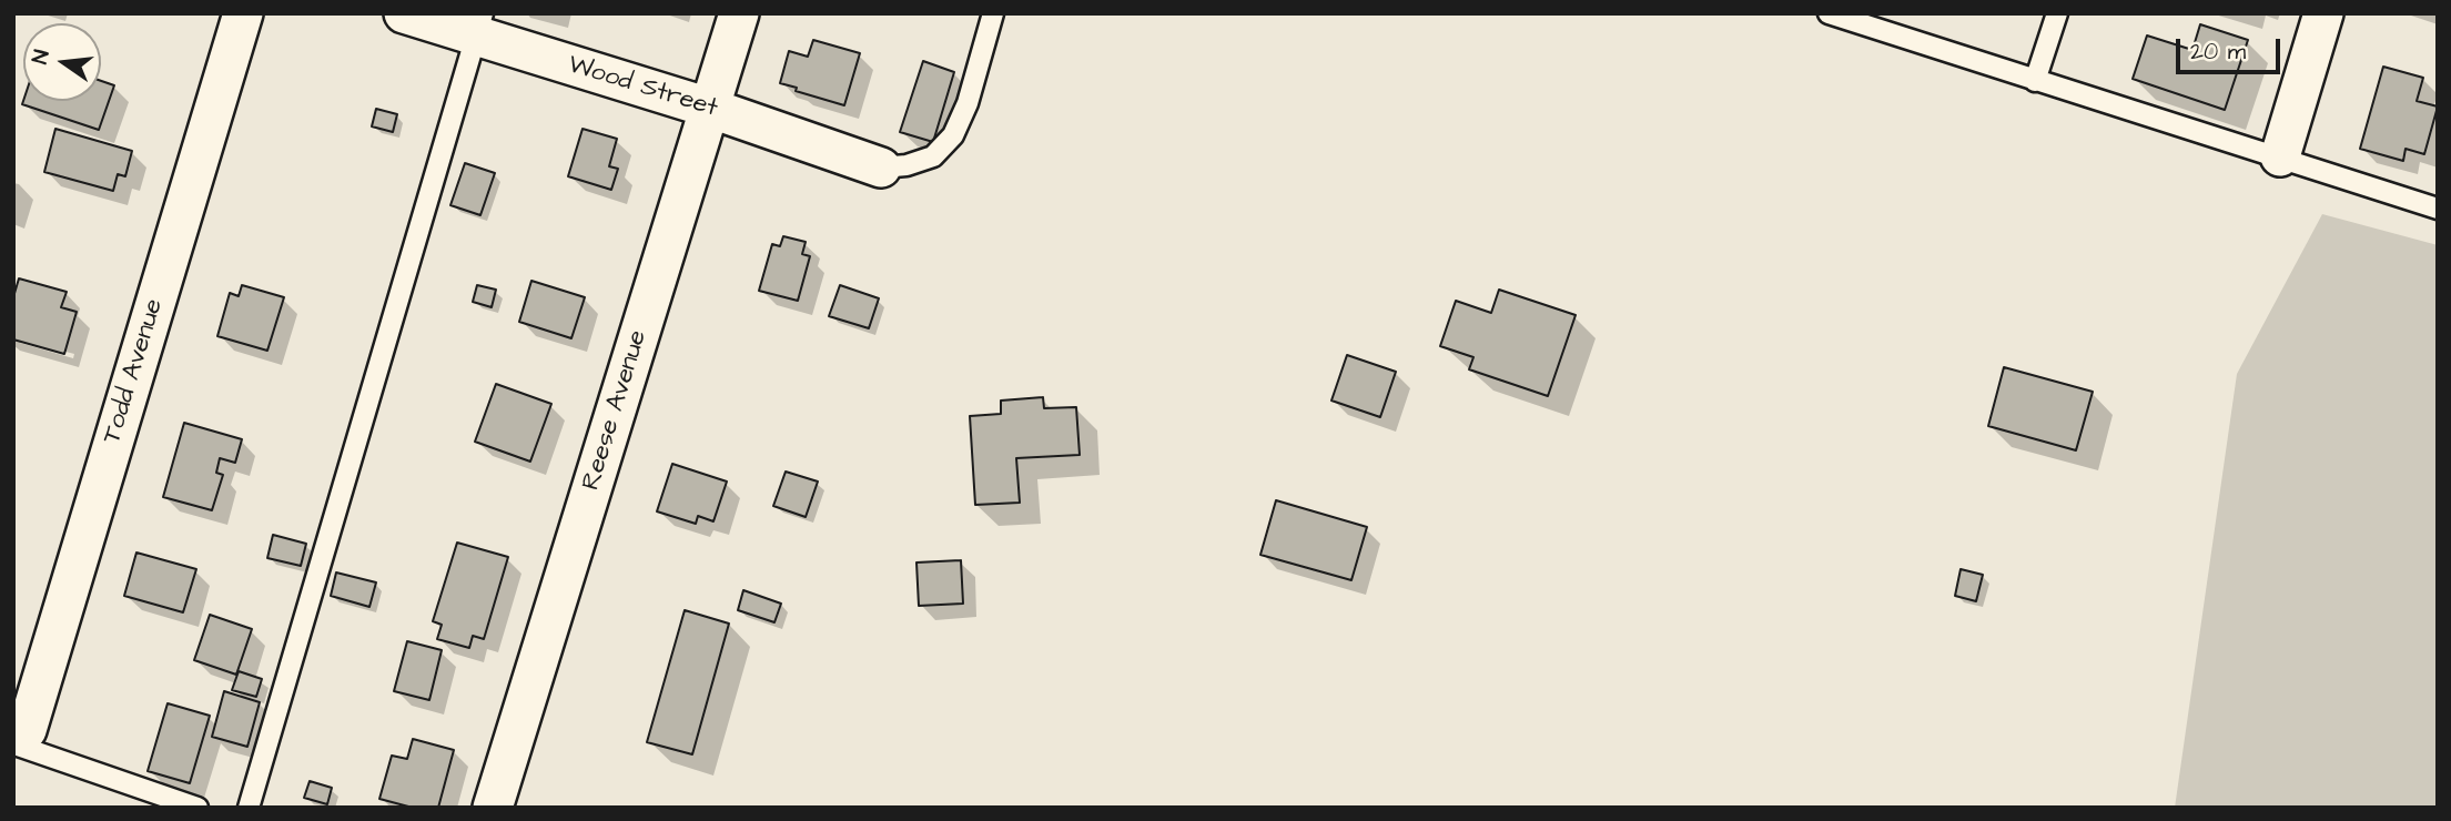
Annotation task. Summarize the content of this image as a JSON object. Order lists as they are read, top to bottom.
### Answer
{
  "streets": {
    "street": ["Wood Street", "Todd Avenue", "Reese Avenue"]
  },
  "crossings": [
    ["Wood Street", "Reese Avenue"]
  ],
  "scale_bar": "20 m",
  "north": "left"
}
